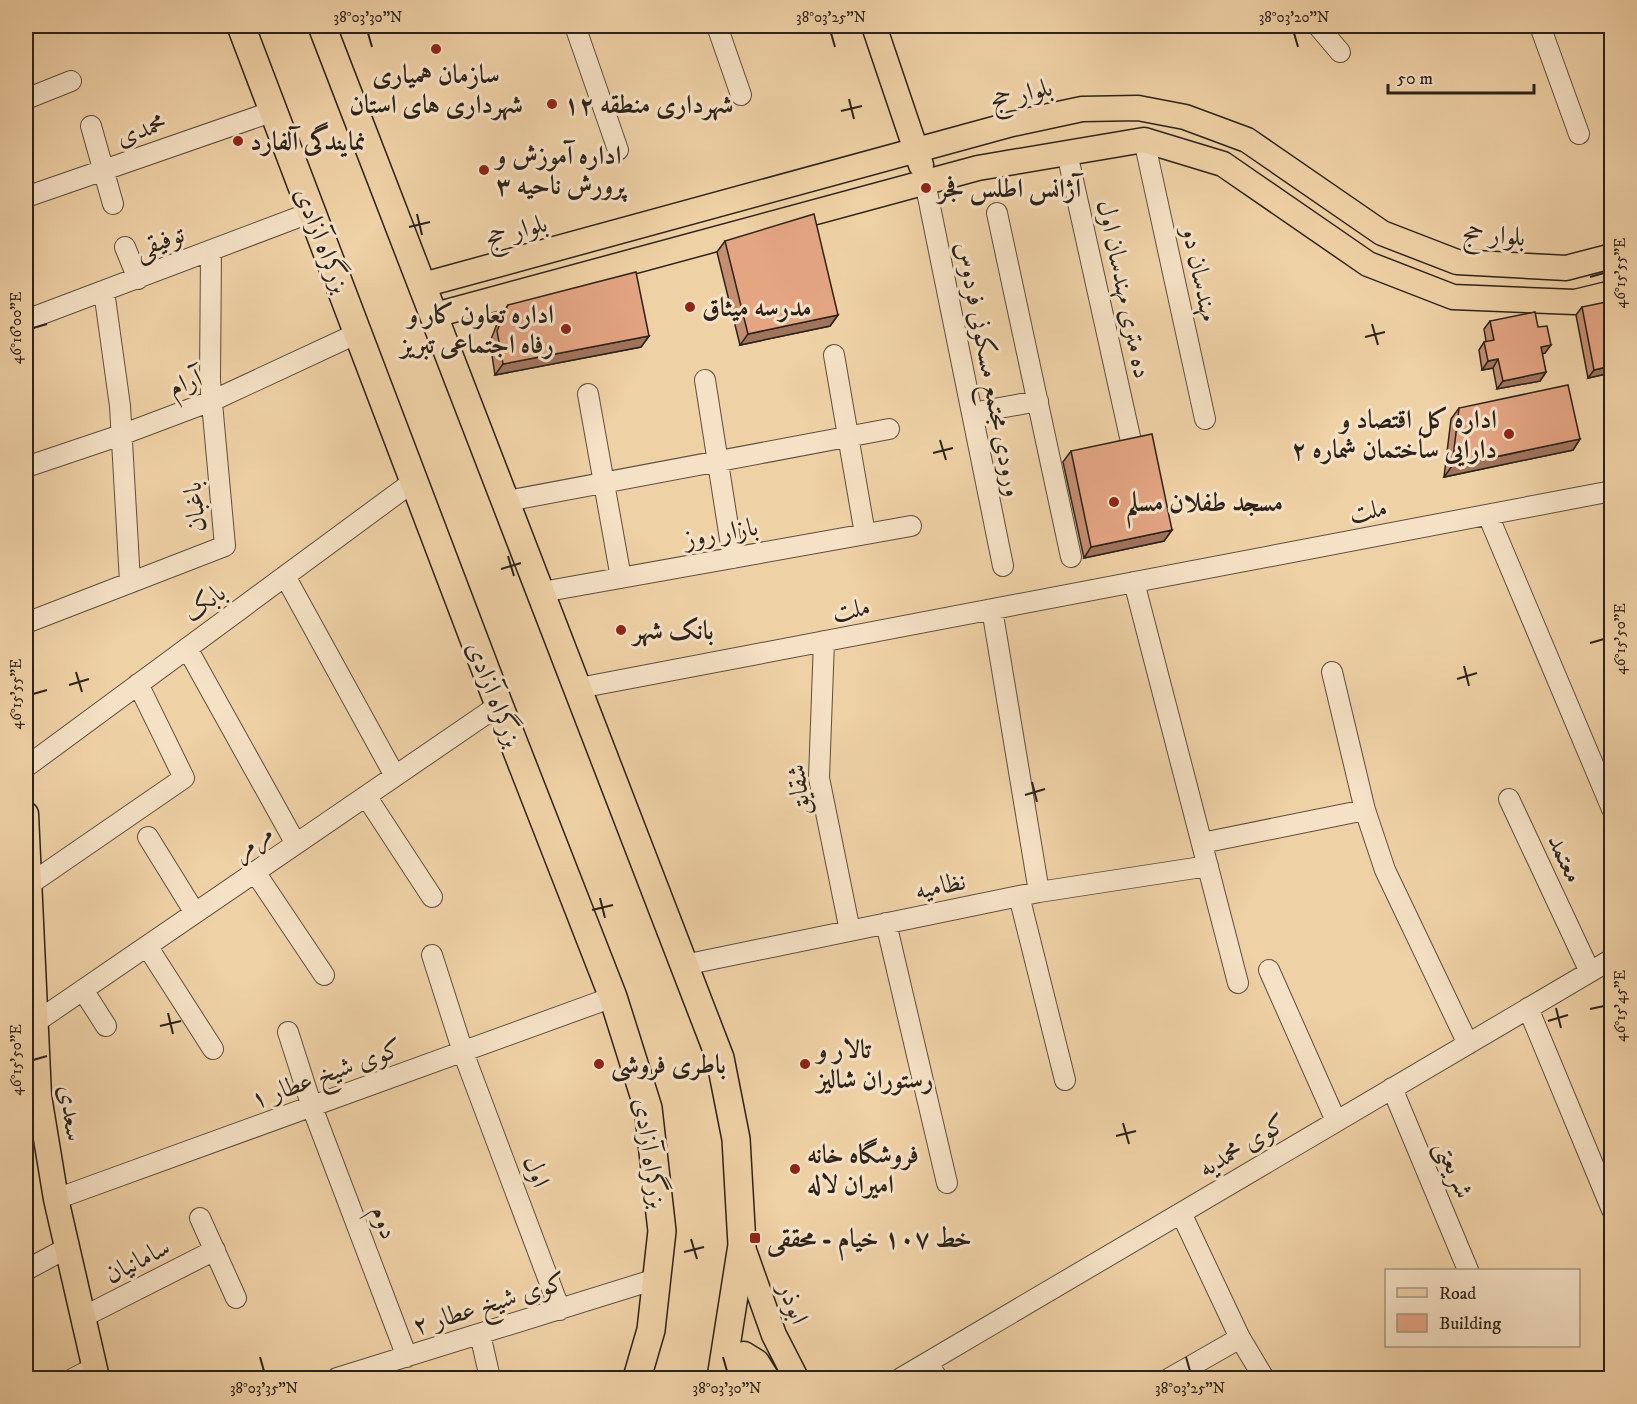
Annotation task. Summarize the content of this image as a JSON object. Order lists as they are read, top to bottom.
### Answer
{
  "streets": {
    "highway": ["بزرگراه آزادی"],
    "main road": ["بلوار حج", "سعدی", "ابوذر"],
    "street": [
      "محمدی",
      "توفیقی",
      "مهندسان دو",
      "ده متری مهندسان اول",
      "ورودی مجتمع مسکونی فردوس",
      "آرام",
      "باغبان",
      "ملت",
      "بازار روز",
      "بابک",
      "شقایق",
      "مرمر",
      "معتمد",
      "نظامیه",
      "کوی شیخ عطار ۱",
      "کوی محمدیه",
      "شریعتی",
      "اول",
      "دوم",
      "سامانیان",
      "کوی شیخ عطار ۲"
    ]
  },
  "crossings": [
    ["محمدی", "بزرگراه آزادی"],
    ["بزرگراه آزادی", "توفیقی"],
    ["بزرگراه آزادی", "آرام"],
    ["بزرگراه آزادی", "بابک"],
    ["بزرگراه آزادی", "مرمر"],
    ["بزرگراه آزادی", "کوی شیخ عطار ۱"],
    ["بزرگراه آزادی", "کوی شیخ عطار ۲"],
    ["توفیقی", "باغبان"],
    ["آرام", "باغبان"],
    ["ملت", "شقایق"],
    ["شقایق", "نظامیه"],
    ["مرمر", "سعدی"],
    ["معتمد", "کوی محمدیه"],
    ["کوی شیخ عطار ۱", "سعدی"],
    ["کوی شیخ عطار ۱", "اول"],
    ["کوی شیخ عطار ۱", "دوم"],
    ["سعدی", "سامانیان"],
    ["کوی محمدیه", "شریعتی"],
    ["اول", "کوی شیخ عطار ۲"],
    ["دوم", "کوی شیخ عطار ۲"]
  ],
  "places": {
    "other": [
      "سازمان همیاری شهرداری های استان",
      "شهرداری منطقه ۱۲",
      "نمایندگی آلفارد",
      "اداره آموزش و پرورش ناحیه ۳",
      "آژانس اطلس فجر",
      "مدرسه میثاق",
      "اداره تعاون کار و رفاه اجتماعی تبریز",
      "اداره کل اقتصاد و دارایی ساختمان شماره ۲",
      "مسجد طفلان مسلم",
      "بانک شهر",
      "باطری فروشی",
      "تالار و رستوران شالیز",
      "فروشگاه خانه امیران لاله"
    ],
    "transit": ["خط ۱۰۷ خیام - محققی"]
  },
  "legend": ["Road", "Building"],
  "scale_bar": "50 m",
  "coordinates": [
    "38°03'30\"N",
    "38°03'25\"N",
    "38°03'20\"N",
    "46°15'55\"E",
    "46°16'00\"E",
    "46°15'50\"E",
    "46°15'45\"E",
    "38°03'35\"N"
  ]
}
